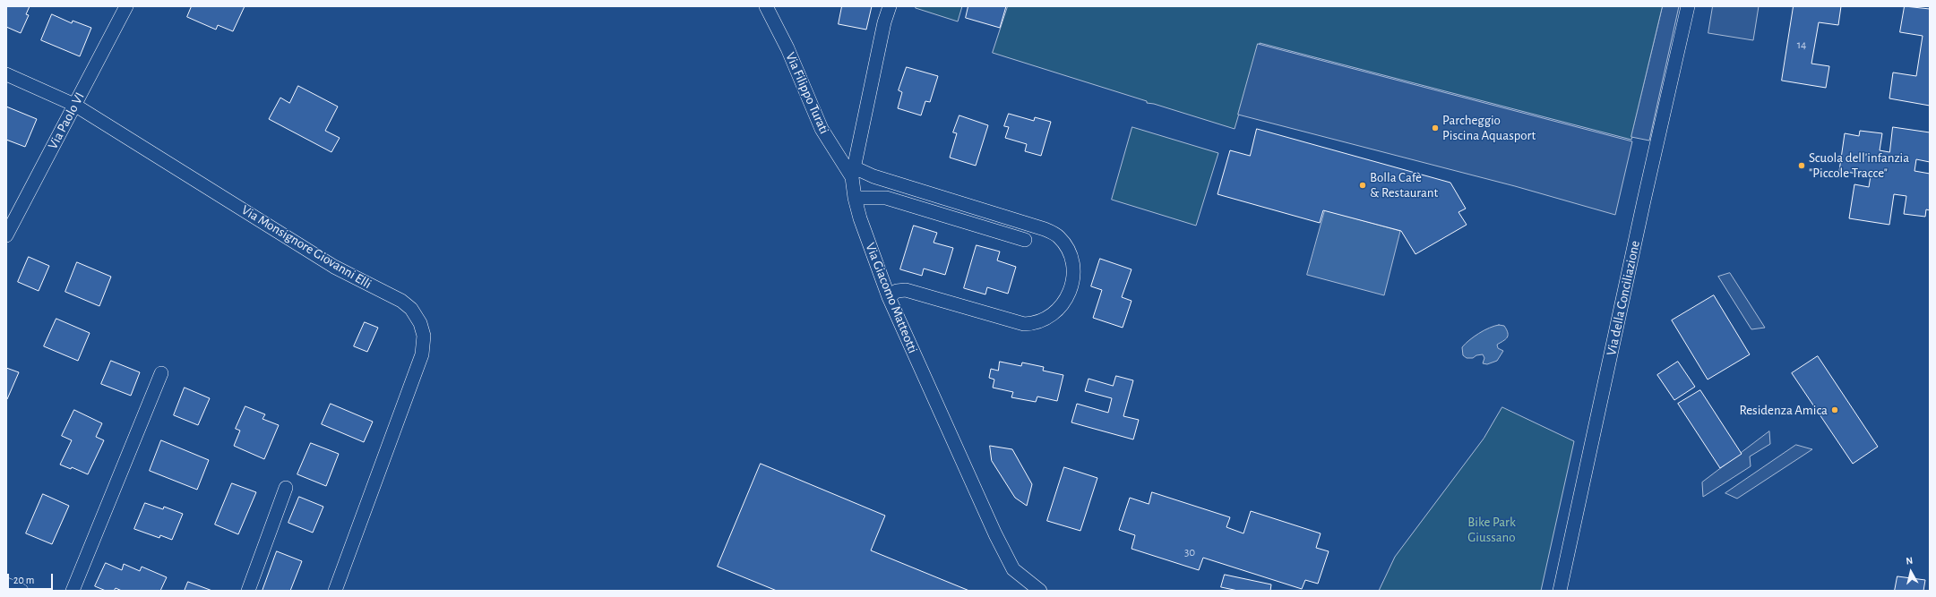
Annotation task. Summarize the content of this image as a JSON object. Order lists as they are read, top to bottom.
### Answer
{
  "streets": {
    "street": [
      "Via Filippo Turati",
      "Via Paolo VI",
      "Via Monsignore Giovanni Elli",
      "Via Giacomo Matteotti",
      "Via della Conciliazione"
    ]
  },
  "crossings": [
    ["Via Filippo Turati", "Via Giacomo Matteotti"],
    ["Via Paolo VI", "Via Monsignore Giovanni Elli"]
  ],
  "parks": ["Bike Park Giussano"],
  "places": [
    "Parcheggio Piscina Aquasport",
    "Scuola dell'infanzia \"Piccole Tracce\"",
    "Bolla Cafè & Restaurant",
    "Residenza Amica"
  ],
  "house_numbers": ["14", "30"],
  "scale_bar": "20 m",
  "north": "top"
}
